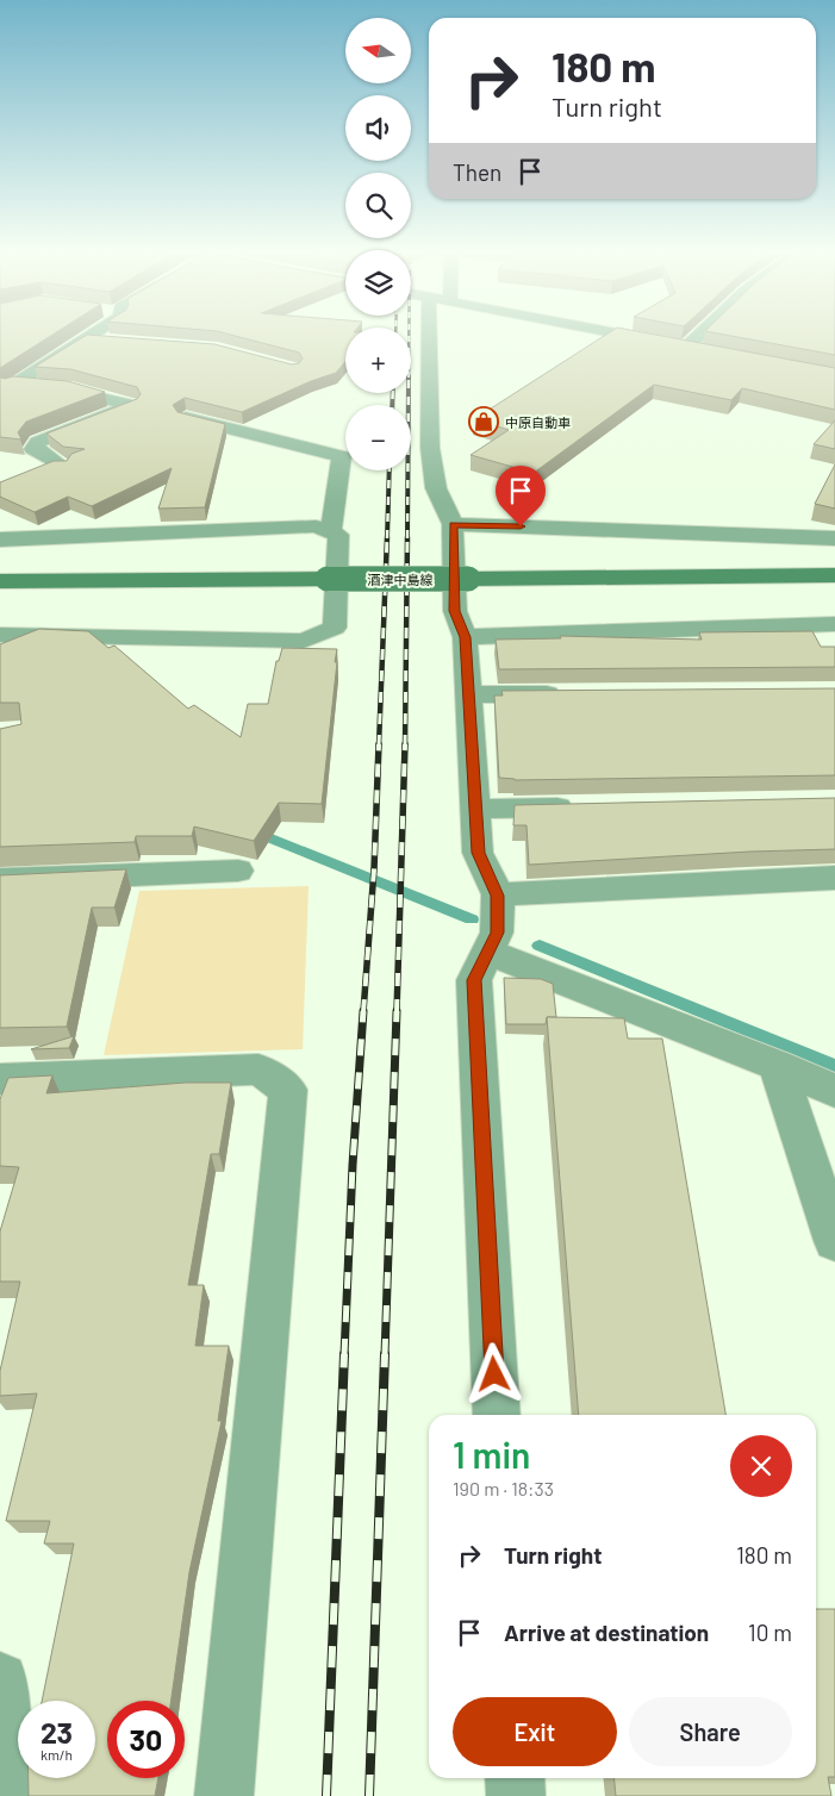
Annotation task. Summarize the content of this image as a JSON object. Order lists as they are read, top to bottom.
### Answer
{
  "streets": {
    "main road": ["酒津中島線"]
  },
  "places": {
    "shop": ["中原自動車"]
  },
  "north": "left",
  "page": {
    "map_buttons": ["+", "−"],
    "turn": ["180 m", "Turn right"],
    "then": "Then",
    "heading": ["1 min", "190 m · 18:33"],
    "list": [
      {
        "name": "Turn right",
        "value": "180 m"
      },
      {
        "name": "Arrive at destination",
        "value": "10 m"
      }
    ],
    "buttons": ["Exit", "Share"],
    "speed": "23 km/h",
    "limit": "30"
  }
}
